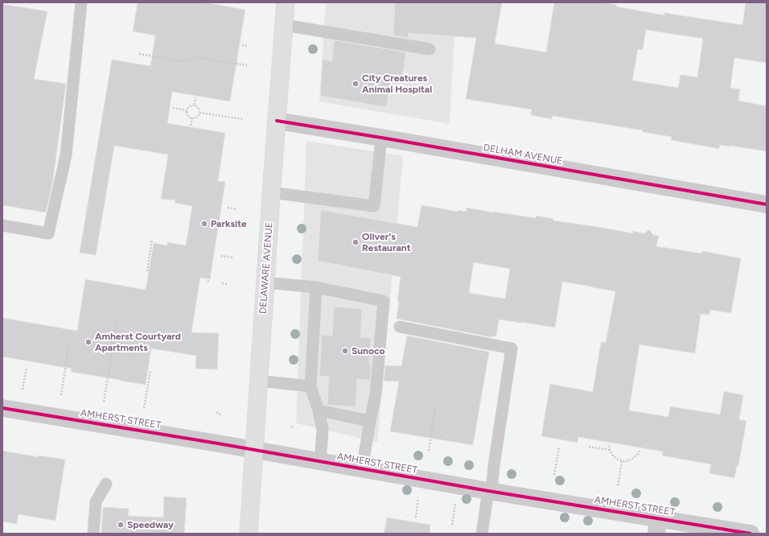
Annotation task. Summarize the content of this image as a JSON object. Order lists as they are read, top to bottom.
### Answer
{
  "streets": {
    "main road": ["DELAWARE AVENUE"],
    "street": ["DELHAM AVENUE", "AMHERST STREET"]
  },
  "crossings": [
    ["DELHAM AVENUE", "DELAWARE AVENUE"],
    ["DELAWARE AVENUE", "AMHERST STREET"]
  ],
  "places": [
    "City Creatures Animal Hospital",
    "Parksite",
    "Oliver's Restaurant",
    "Amherst Courtyard Apartments",
    "Sunoco",
    "Speedway"
  ]
}
